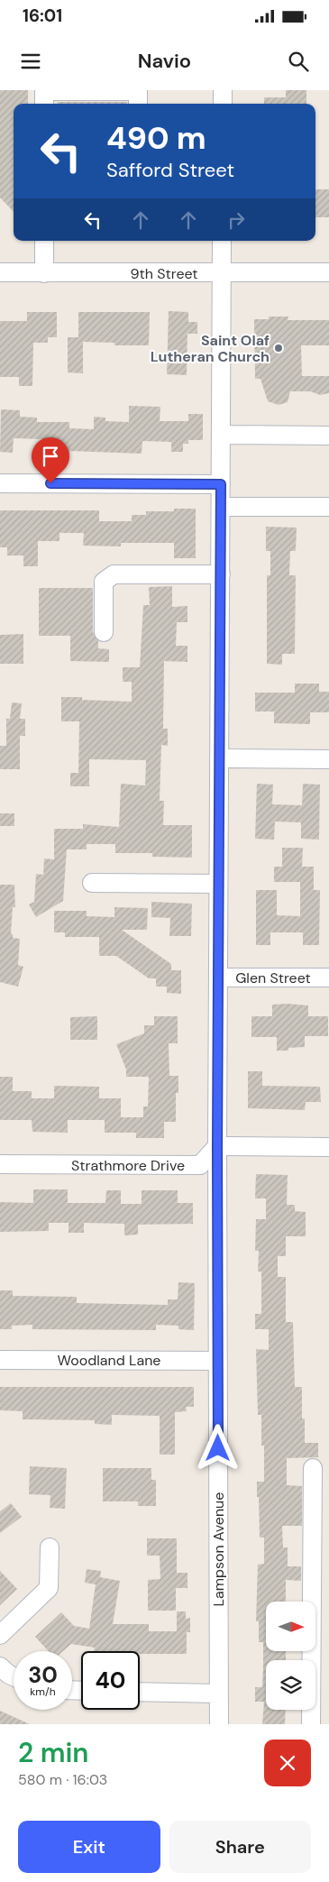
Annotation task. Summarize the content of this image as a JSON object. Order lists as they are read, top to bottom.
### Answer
{
  "streets": {
    "street": [
      "9th Street",
      "Glen Street",
      "Strathmore Drive",
      "Woodland Lane",
      "Lampson Avenue"
    ]
  },
  "crossings": [
    ["9th Street", "Lampson Avenue"],
    ["Glen Street", "Lampson Avenue"],
    ["Strathmore Drive", "Lampson Avenue"],
    ["Woodland Lane", "Lampson Avenue"]
  ],
  "places": ["Saint Olaf Lutheran Church"],
  "north": "right",
  "page": {
    "status": "16:01",
    "header": "Navio",
    "turn": ["490 m", "Safford Street"],
    "speed": "30 km/h",
    "limit": "40",
    "heading": ["2 min", "580 m · 16:03"],
    "buttons": ["Exit", "Share"]
  }
}
